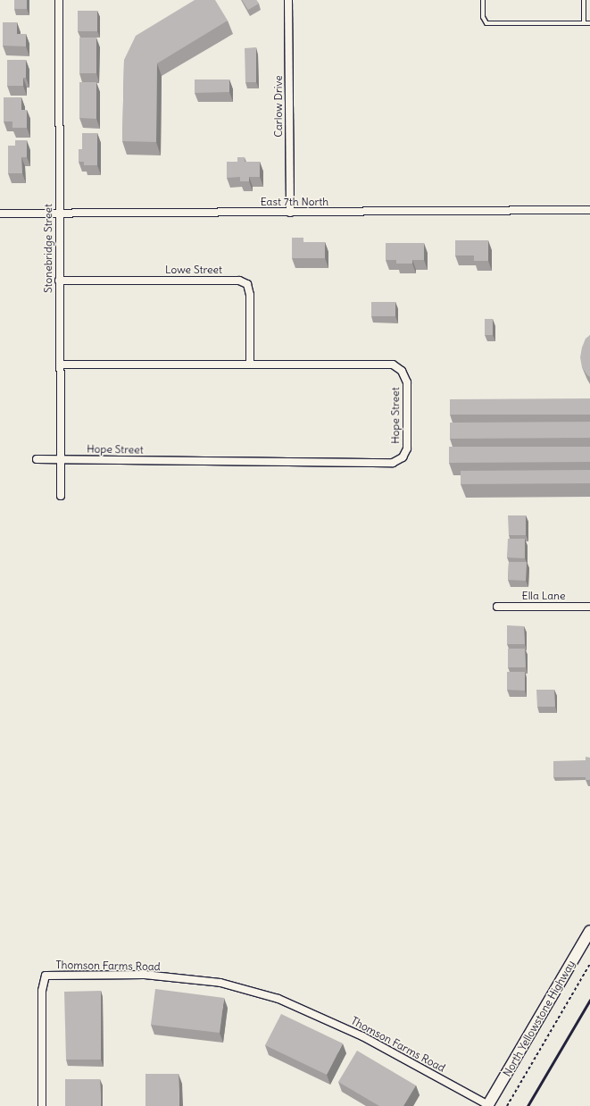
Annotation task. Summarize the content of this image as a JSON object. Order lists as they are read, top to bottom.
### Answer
{
  "streets": {
    "main road": ["North Yellowstone Highway"],
    "street": [
      "Carlow Drive",
      "East 7th North",
      "Stonebridge Street",
      "Lowe Street",
      "Hope Street",
      "Ella Lane",
      "Thomson Farms Road"
    ]
  },
  "crossings": [
    ["Carlow Drive", "East 7th North"],
    ["East 7th North", "Stonebridge Street"],
    ["Stonebridge Street", "Lowe Street"],
    ["Stonebridge Street", "Hope Street"],
    ["Lowe Street", "Hope Street"],
    ["Thomson Farms Road", "North Yellowstone Highway"]
  ]
}
